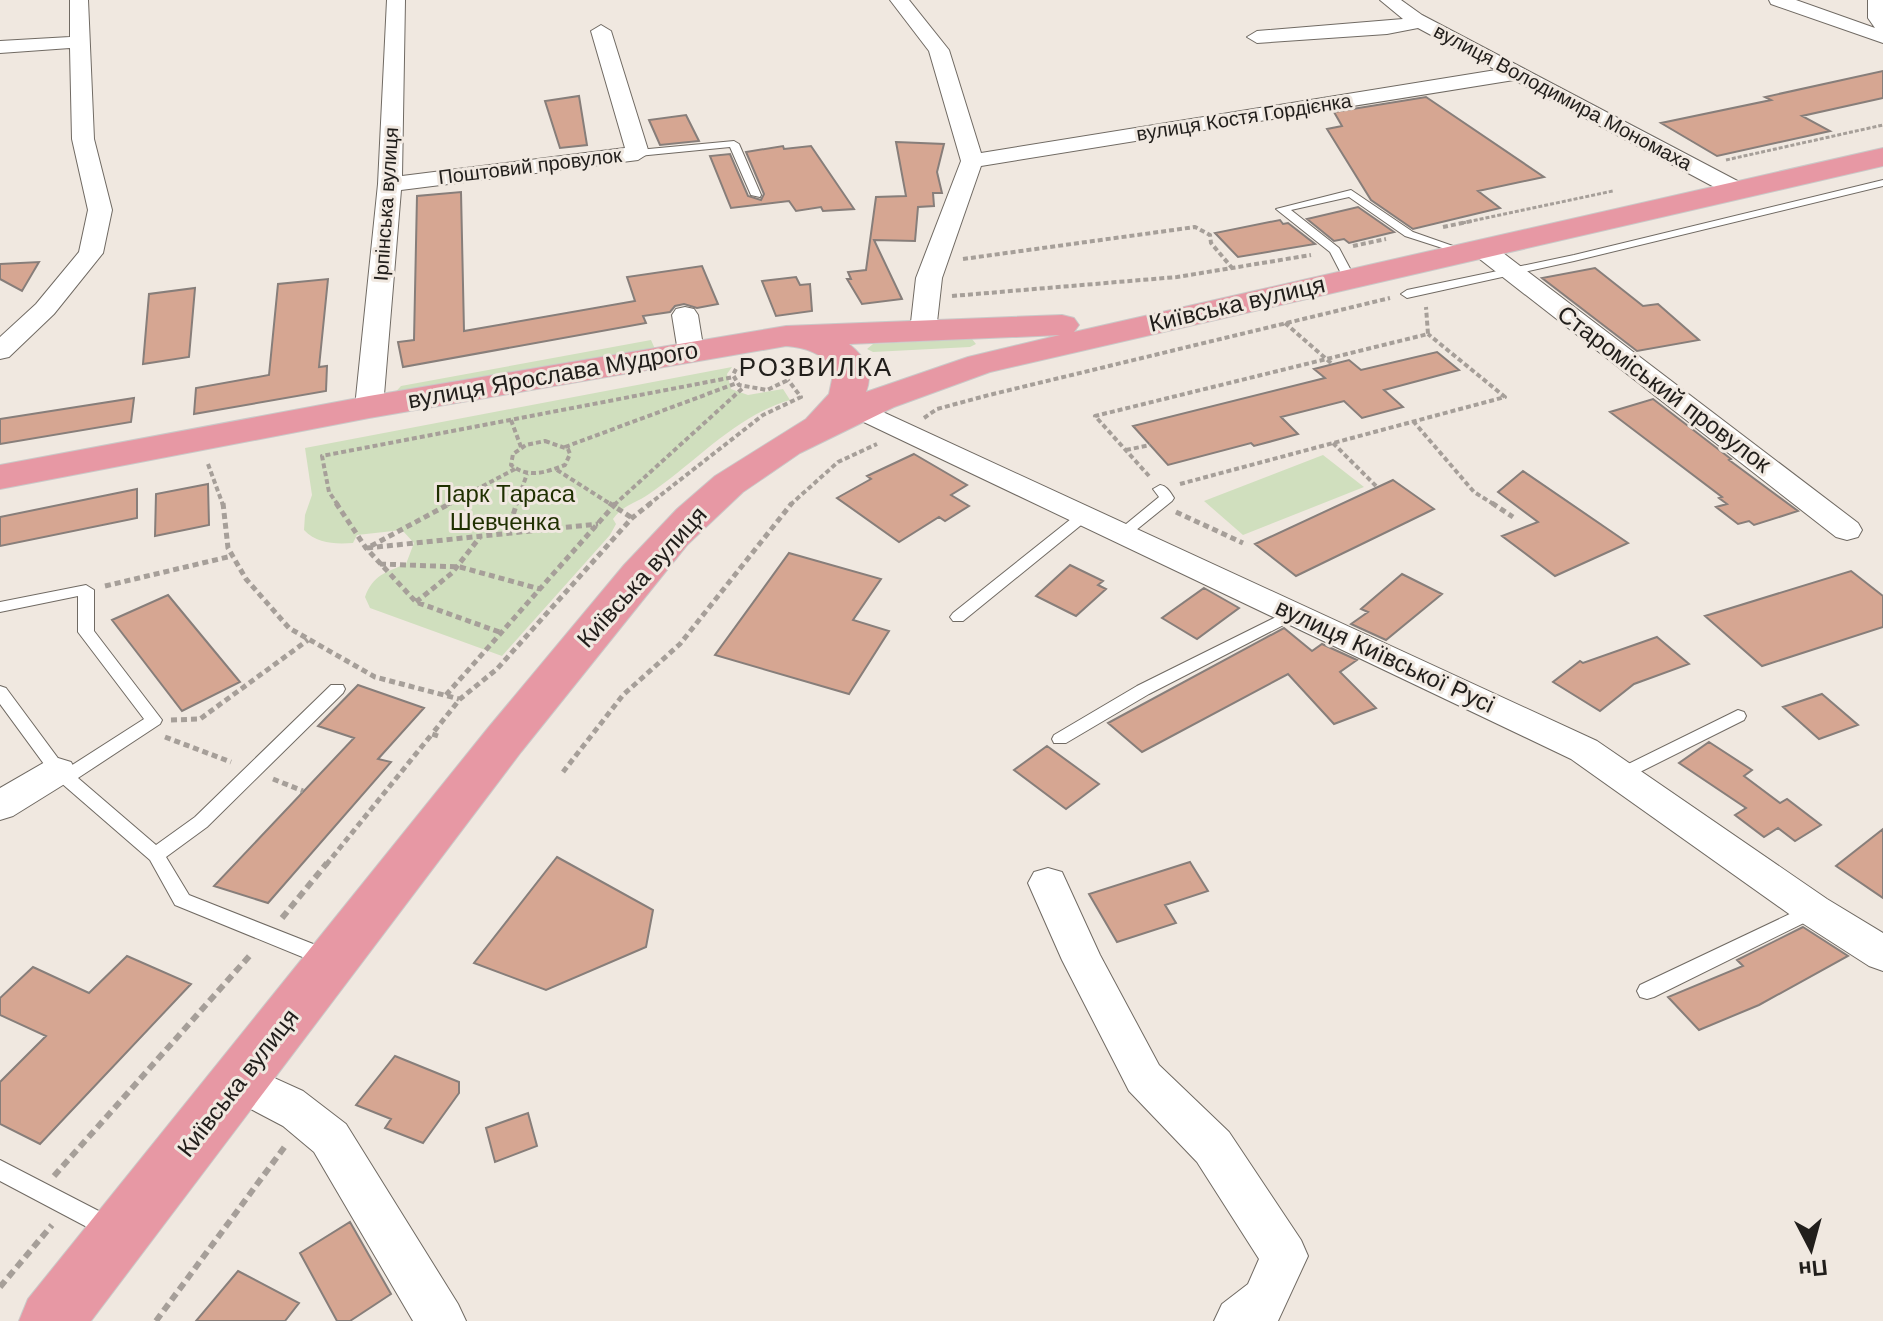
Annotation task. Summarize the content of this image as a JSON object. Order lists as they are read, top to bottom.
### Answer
{
  "streets": {
    "main road": ["Київська вулиця", "вулиця Ярослава Мудрого"],
    "street": [
      "вулиця Володимира Мономаха",
      "вулиця Костя Гордієнка",
      "Поштовий провулок",
      "Ірпінська вулиця",
      "Староміський провулок",
      "вулиця Київської Русі"
    ]
  },
  "crossings": [
    ["вулиця Володимира Мономаха", "вулиця Костя Гордієнка"],
    ["вулиця Володимира Мономаха", "Київська вулиця"],
    ["Поштовий провулок", "Ірпінська вулиця"],
    ["Ірпінська вулиця", "вулиця Ярослава Мудрого"],
    ["Київська вулиця", "вулиця Ярослава Мудрого"],
    ["Київська вулиця", "Староміський провулок"],
    ["Київська вулиця", "вулиця Київської Русі"]
  ],
  "districts": ["РОЗВИЛКА"],
  "parks": ["Парк Тараса Шевченка"],
  "north": "bottom"
}
